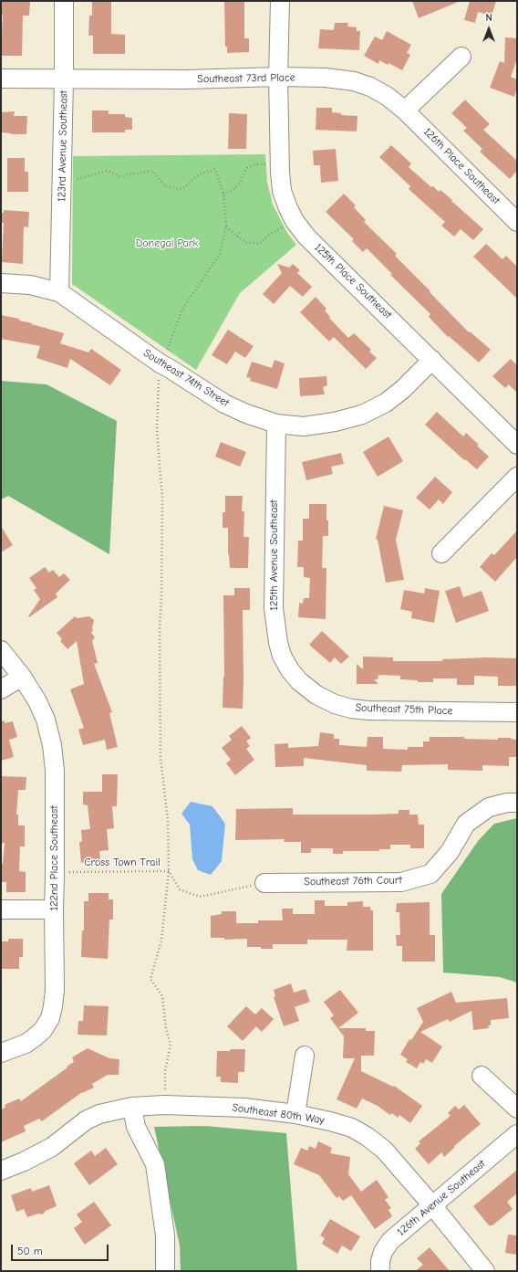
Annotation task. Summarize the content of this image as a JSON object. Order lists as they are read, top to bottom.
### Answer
{
  "streets": {
    "street": [
      "Southeast 73rd Place",
      "123rd Avenue Southeast",
      "126th Place Southeast",
      "125th Place Southeast",
      "Southeast 74th Street",
      "125th Avenue Southeast",
      "Southeast 75th Place",
      "122nd Place Southeast",
      "Southeast 76th Court",
      "Southeast 80th Way",
      "126th Avenue Southeast"
    ],
    "path": ["Cross Town Trail"]
  },
  "crossings": [
    ["Southeast 73rd Place", "123rd Avenue Southeast"],
    ["Southeast 73rd Place", "126th Place Southeast"],
    ["Southeast 73rd Place", "125th Place Southeast"],
    ["123rd Avenue Southeast", "Southeast 74th Street"],
    ["125th Place Southeast", "Southeast 74th Street"],
    ["Southeast 74th Street", "125th Avenue Southeast"],
    ["125th Avenue Southeast", "Southeast 75th Place"],
    ["122nd Place Southeast", "Cross Town Trail"],
    ["Cross Town Trail", "Southeast 76th Court"],
    ["Southeast 80th Way", "126th Avenue Southeast"]
  ],
  "parks": ["Donegal Park"],
  "scale_bar": "50 m",
  "north": "top"
}
